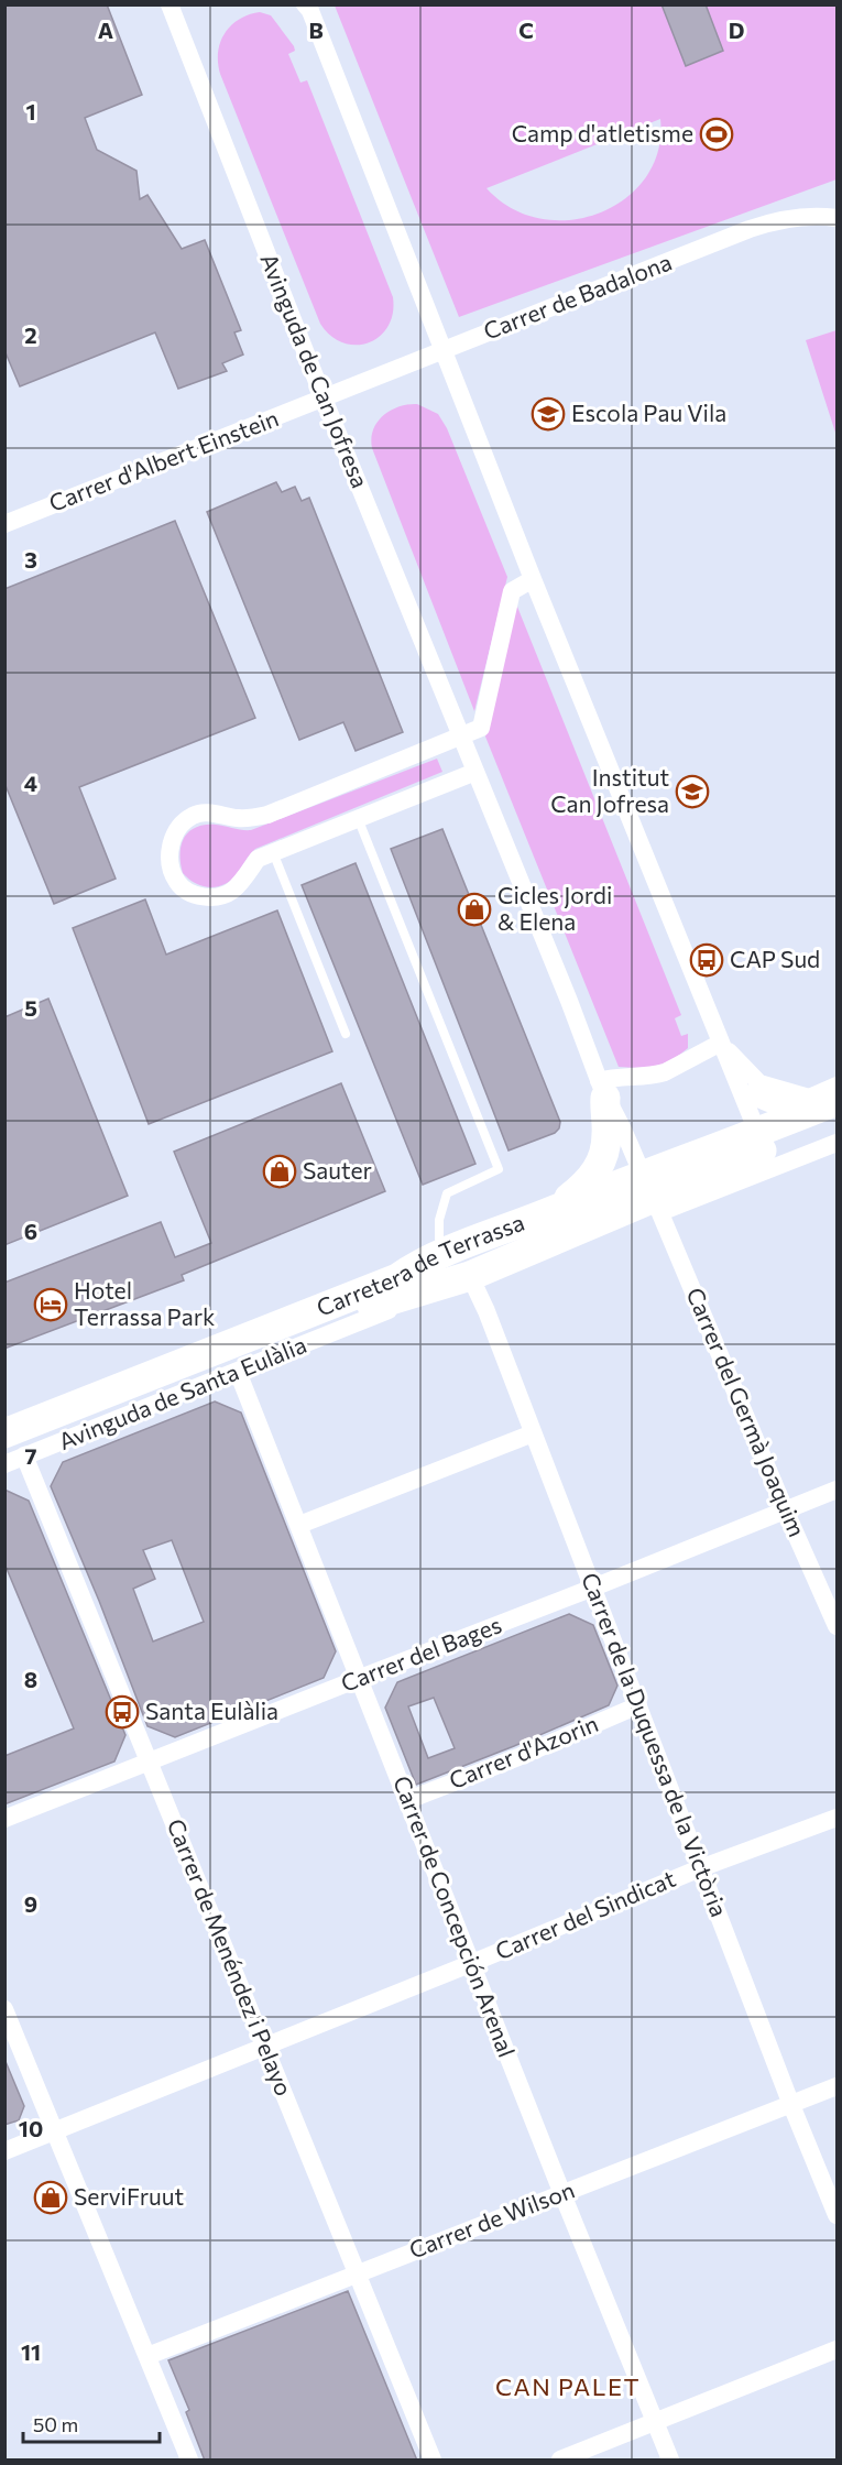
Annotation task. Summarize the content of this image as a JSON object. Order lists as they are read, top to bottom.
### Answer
{
  "streets": {
    "main road": ["Carretera de Terrassa"],
    "street": [
      "Carrer de Badalona",
      "Avinguda de Can Jofresa",
      "Carrer d'Albert Einstein",
      "Avinguda de Santa Eulàlia",
      "Carrer del Germà Joaquim",
      "Carrer del Bages",
      "Carrer de la Duquessa de la Victòria",
      "Carrer d'Azorin",
      "Carrer del Sindicat",
      "Carrer de Concepción Arenal",
      "Carrer de Menéndez i Pelayo",
      "Carrer de Wilson"
    ]
  },
  "crossings": [
    ["Carrer de Badalona", "Avinguda de Can Jofresa"],
    ["Carrer de Badalona", "Carrer d'Albert Einstein"],
    ["Avinguda de Can Jofresa", "Carrer d'Albert Einstein"],
    ["Avinguda de Can Jofresa", "Carretera de Terrassa"],
    ["Avinguda de Can Jofresa", "Carrer del Germà Joaquim"],
    ["Carretera de Terrassa", "Avinguda de Santa Eulàlia"],
    ["Carretera de Terrassa", "Carrer del Germà Joaquim"],
    ["Carretera de Terrassa", "Carrer de la Duquessa de la Victòria"],
    ["Carretera de Terrassa", "Carrer de Menéndez i Pelayo"],
    ["Avinguda de Santa Eulàlia", "Carrer de la Duquessa de la Victòria"],
    ["Avinguda de Santa Eulàlia", "Carrer de Concepción Arenal"],
    ["Avinguda de Santa Eulàlia", "Carrer de Menéndez i Pelayo"],
    ["Carrer del Germà Joaquim", "Carrer del Bages"],
    ["Carrer del Bages", "Carrer de la Duquessa de la Victòria"],
    ["Carrer del Bages", "Carrer de Concepción Arenal"],
    ["Carrer del Bages", "Carrer de Menéndez i Pelayo"],
    ["Carrer de la Duquessa de la Victòria", "Carrer d'Azorin"],
    ["Carrer de la Duquessa de la Victòria", "Carrer del Sindicat"],
    ["Carrer de la Duquessa de la Victòria", "Carrer de Wilson"],
    ["Carrer d'Azorin", "Carrer de Concepción Arenal"],
    ["Carrer del Sindicat", "Carrer de Concepción Arenal"],
    ["Carrer del Sindicat", "Carrer de Menéndez i Pelayo"],
    ["Carrer de Concepción Arenal", "Carrer de Wilson"],
    ["Carrer de Menéndez i Pelayo", "Carrer de Wilson"]
  ],
  "districts": ["CAN PALET"],
  "places": {
    "sports": ["Camp d'atletisme"],
    "school or university": ["Escola Pau Vila", "Institut Can Jofresa"],
    "shop": ["Cicles Jordi & Elena", "Sauter", "ServiFruut"],
    "bus stop": ["CAP Sud", "Santa Eulàlia"],
    "hotel": ["Hotel Terrassa Park"]
  },
  "scale_bar": "50 m",
  "grid": {
    "columns": [
      "A",
      "B",
      "C",
      "D"
    ],
    "rows": [
      "1",
      "2",
      "3",
      "4",
      "5",
      "6",
      "7",
      "8",
      "9",
      "10",
      "11"
    ]
  }
}
